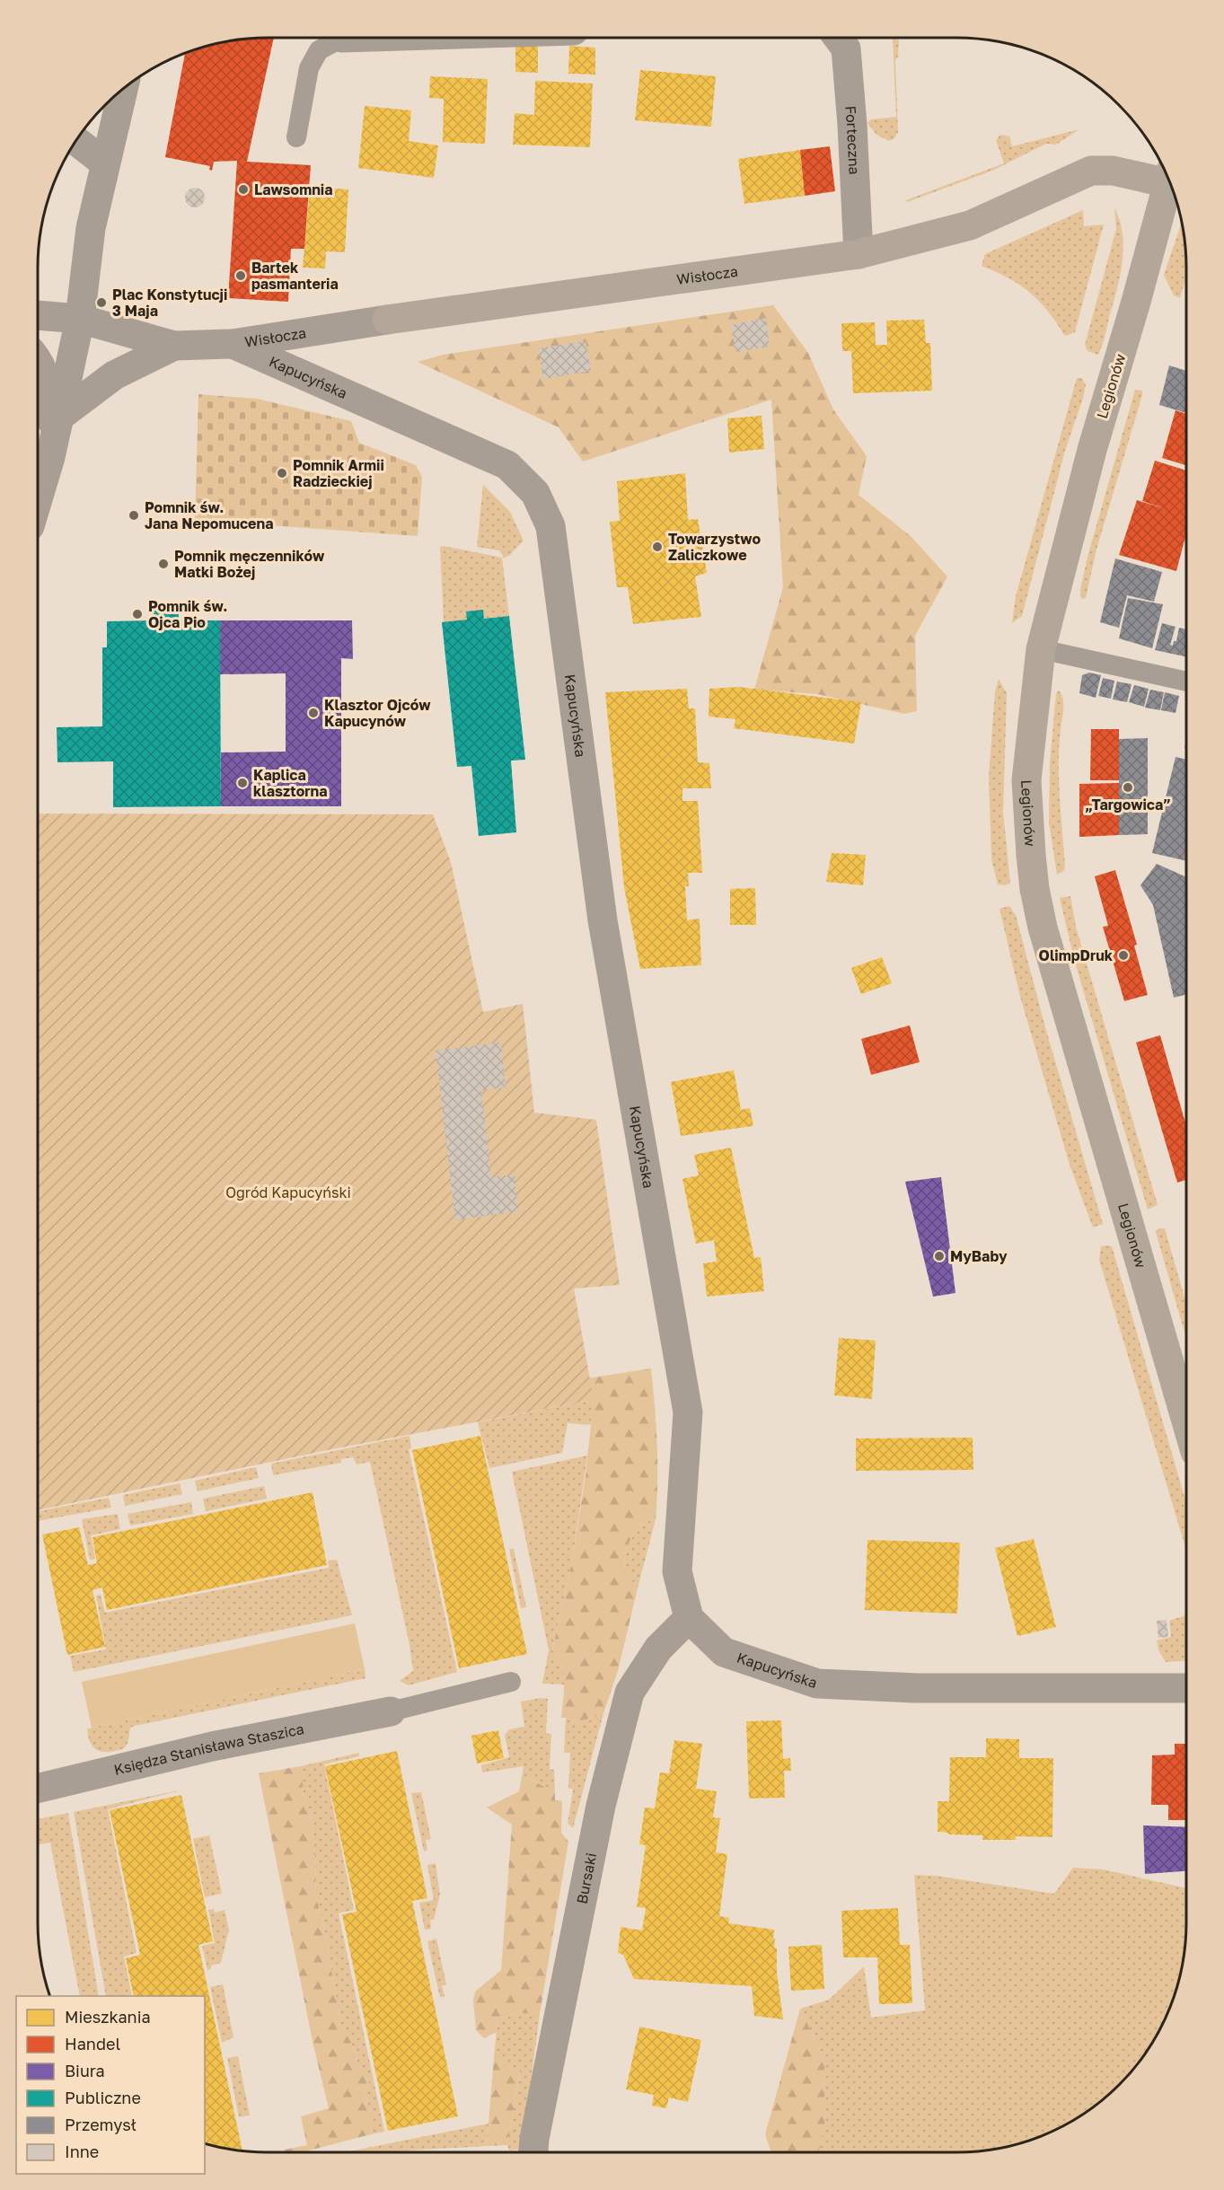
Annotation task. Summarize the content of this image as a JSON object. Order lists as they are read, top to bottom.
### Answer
{
  "streets": {
    "main road": ["Wisłocza", "Legionów"],
    "street": [
      "Forteczna",
      "Kapucyńska",
      "Księdza Stanisława Staszica",
      "Bursaki"
    ]
  },
  "crossings": [
    ["Forteczna", "Wisłocza"],
    ["Wisłocza", "Kapucyńska"],
    ["Kapucyńska", "Bursaki"]
  ],
  "parks": ["Ogród Kapucyński"],
  "places": [
    "Lawsomnia",
    "Bartek pasmanteria",
    "Plac Konstytucji 3 Maja",
    "Pomnik Armii Radzieckiej",
    "Pomnik św. Jana Nepomucena",
    "Towarzystwo Zaliczkowe",
    "Pomnik męczenników Matki Bożej",
    "Pomnik św. Ojca Pio",
    "Klasztor Ojców Kapucynów",
    "Kaplica klasztorna",
    "„Targowica”",
    "OlimpDruk",
    "MyBaby"
  ],
  "legend": [
    "Mieszkania",
    "Handel",
    "Biura",
    "Publiczne",
    "Przemysł",
    "Inne"
  ]
}
